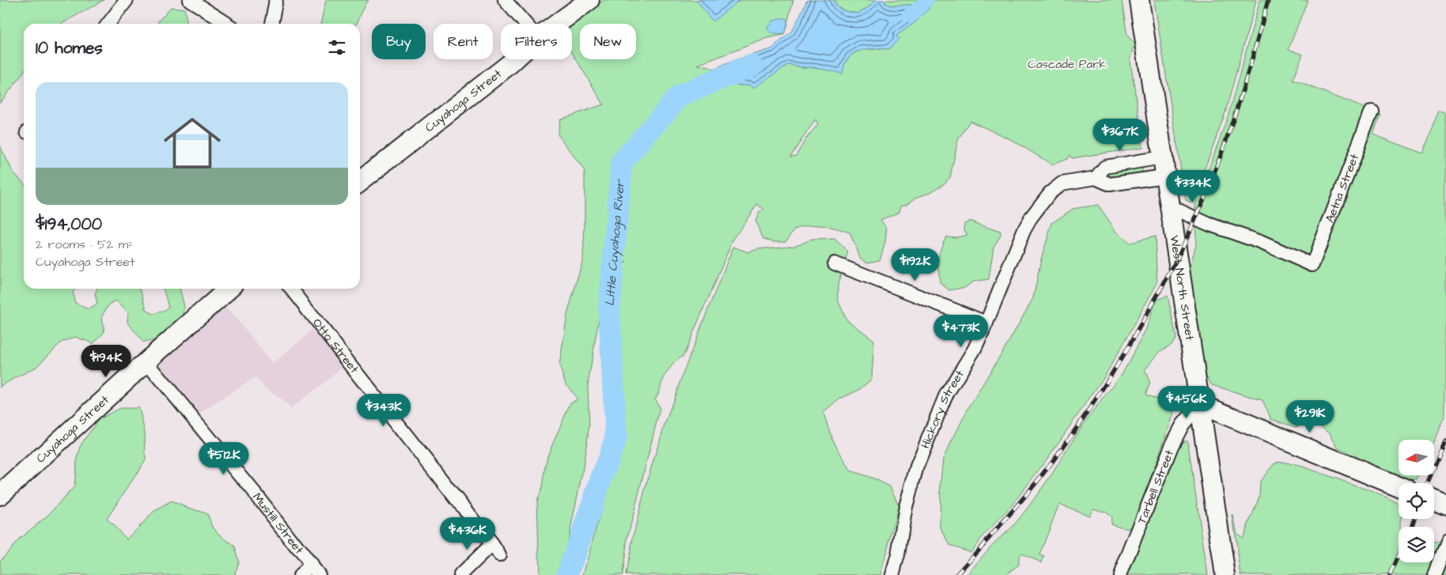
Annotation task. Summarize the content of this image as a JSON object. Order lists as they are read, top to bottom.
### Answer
{
  "streets": {
    "street": [
      "Cuyahoga Street",
      "Aetna Street",
      "West North Street",
      "Otto Street",
      "Hickory Street",
      "Tarbell Street",
      "Mustill Street"
    ]
  },
  "crossings": [
    ["Cuyahoga Street", "Mustill Street"],
    ["Aetna Street", "West North Street"],
    ["West North Street", "Hickory Street"],
    ["West North Street", "Tarbell Street"]
  ],
  "water": ["Little Cuyahoga River"],
  "parks": ["Cascade Park"],
  "north": "left",
  "page": {
    "chip": [
      "Buy",
      "Rent",
      "Filters",
      "New"
    ],
    "heading": "10 homes",
    "list": [
      {
        "name": "$194,000",
        "note": "2 rooms · 52 m² · Cuyahoga Street"
      }
    ],
    "price": [
      "$367K",
      "$334K",
      "$192K",
      "$473K",
      "$194K",
      "$456K",
      "$343K",
      "$291K",
      "$512K",
      "$436K"
    ]
  }
}
